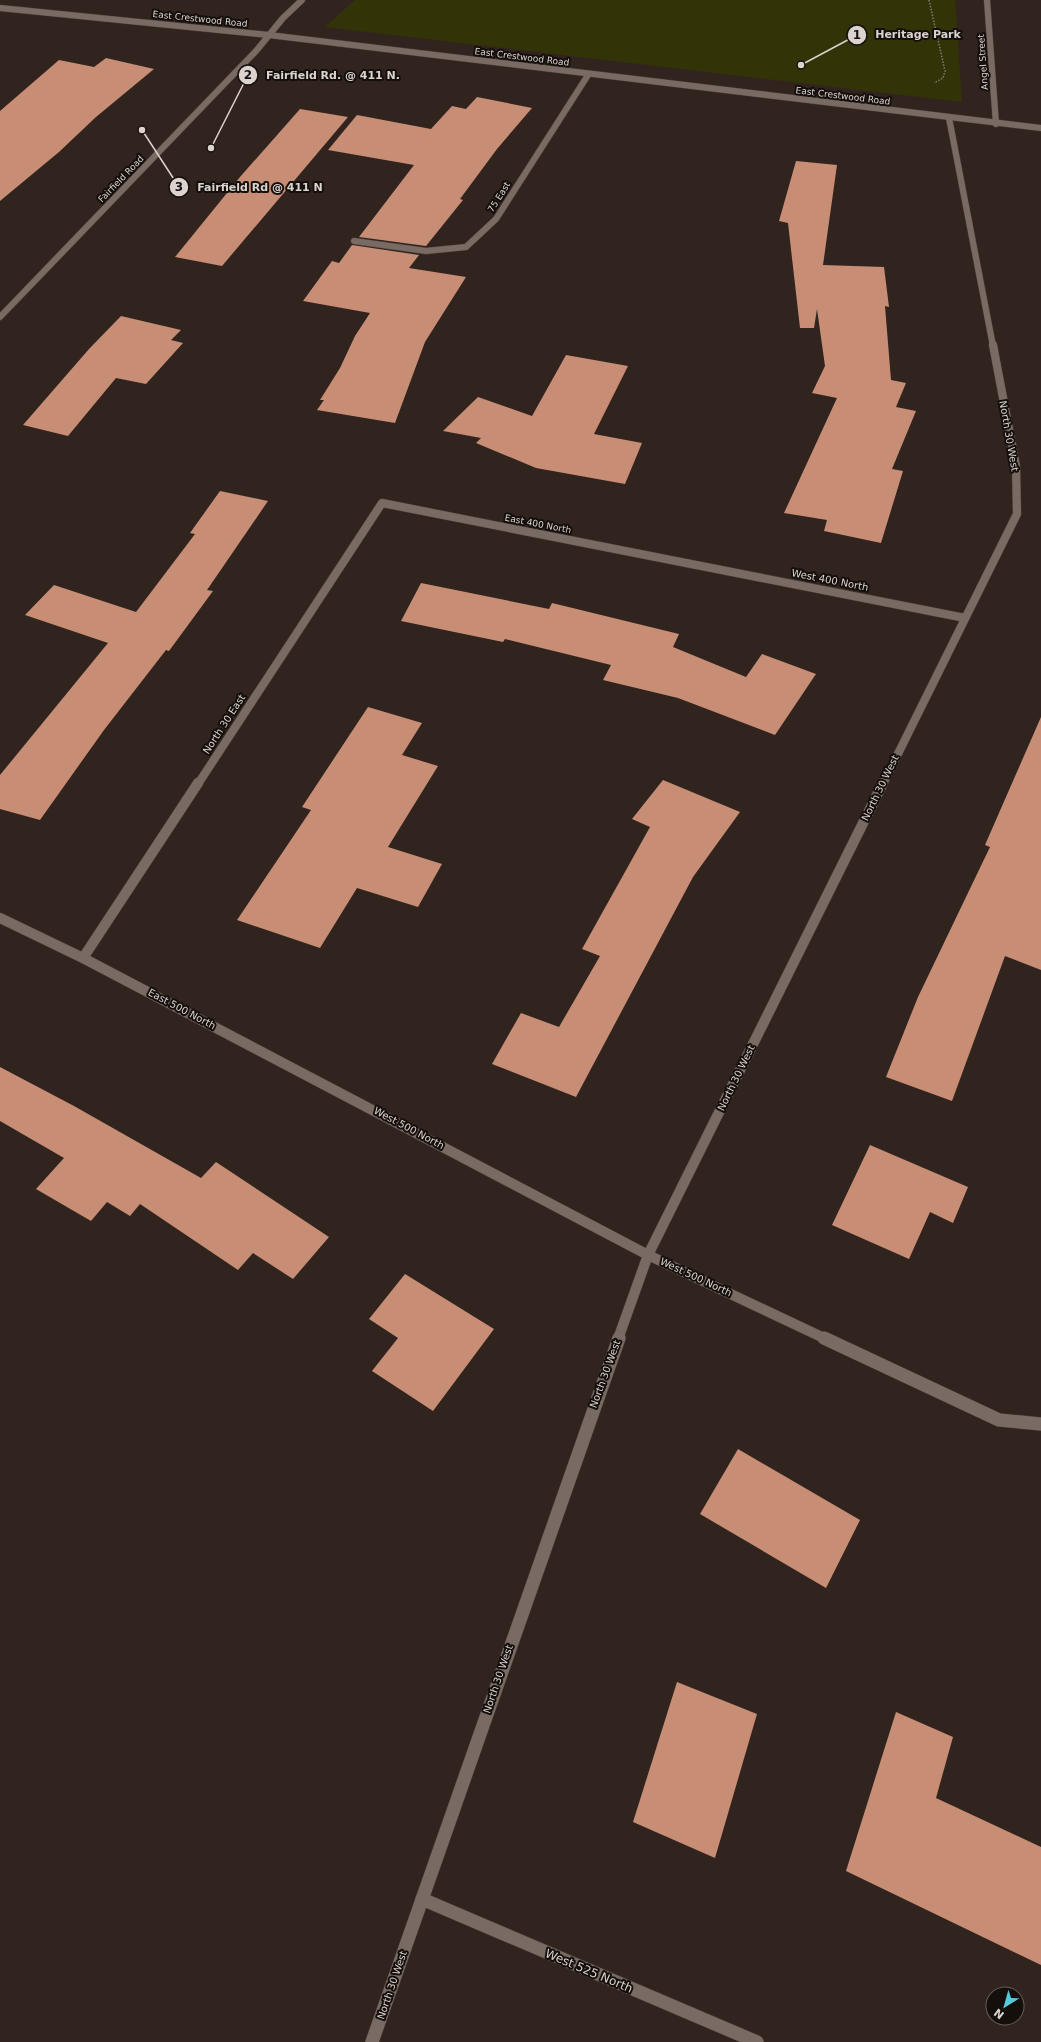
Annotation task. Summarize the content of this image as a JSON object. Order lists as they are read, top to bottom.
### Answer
{
  "streets": {
    "street": [
      "East Crestwood Road",
      "Angel Street",
      "Fairfield Road",
      "75 East",
      "North 30 West",
      "East 400 North",
      "West 400 North",
      "North 30 East",
      "East 500 North",
      "West 500 North",
      "West 525 North"
    ]
  },
  "crossings": [
    ["East Crestwood Road", "Angel Street"],
    ["East Crestwood Road", "Fairfield Road"],
    ["East Crestwood Road", "75 East"],
    ["East Crestwood Road", "North 30 West"],
    ["North 30 West", "West 400 North"],
    ["North 30 West", "West 500 North"],
    ["North 30 West", "West 525 North"],
    ["East 400 North", "West 400 North"],
    ["East 400 North", "North 30 East"],
    ["North 30 East", "East 500 North"],
    ["East 500 North", "West 500 North"]
  ],
  "places": ["Heritage Park", "Fairfield Rd @ 411 N", "Fairfield Rd. @ 411 N."],
  "north": "bottom left"
}
